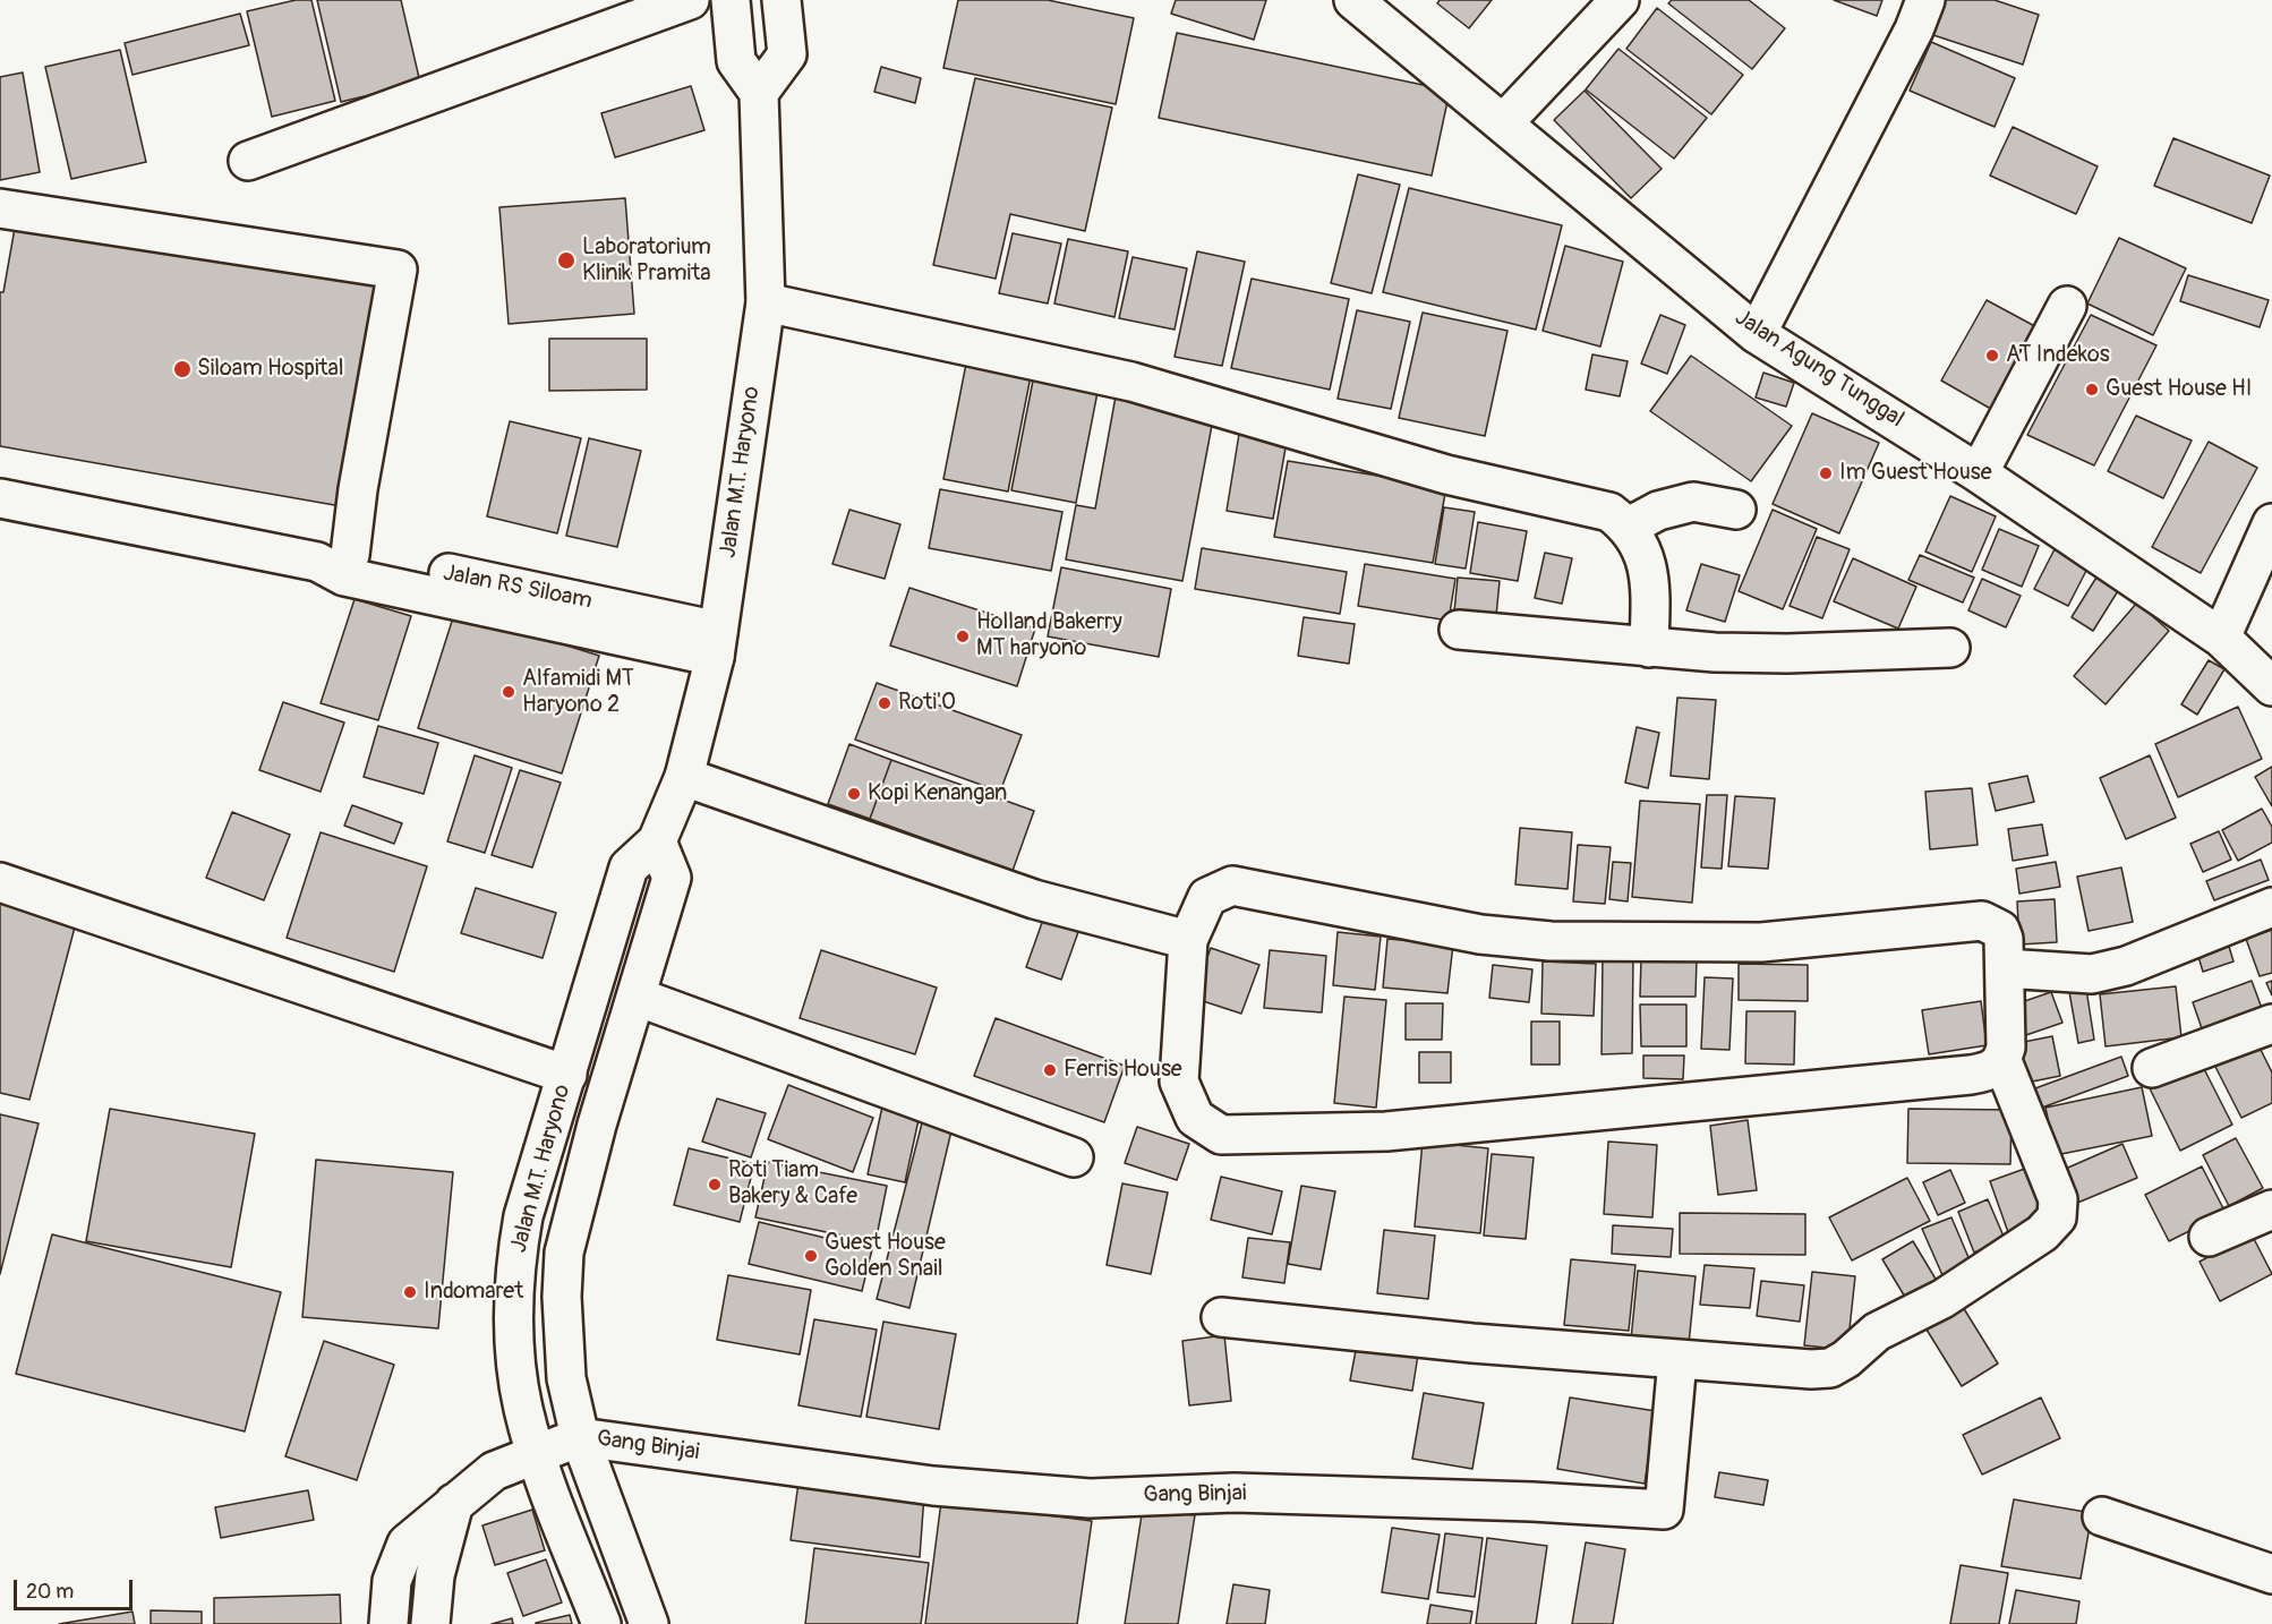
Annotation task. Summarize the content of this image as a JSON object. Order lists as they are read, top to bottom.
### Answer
{
  "streets": {
    "street": [
      "Jalan Agung Tunggal",
      "Jalan M.T. Haryono",
      "Jalan RS Siloam",
      "Gang Binjai"
    ]
  },
  "crossings": [
    ["Jalan M.T. Haryono", "Jalan RS Siloam"],
    ["Jalan M.T. Haryono", "Gang Binjai"]
  ],
  "places": [
    "Laboratorium Klinik Pramita",
    "AT Indekos",
    "Siloam Hospital",
    "Guest House HI",
    "Im Guest House",
    "Holland Bakerry MT haryono",
    "Alfamidi MT Haryono 2",
    "Roti'O",
    "Kopi Kenangan",
    "Ferris House",
    "Roti Tiam Bakery & Cafe",
    "Guest House Golden Snail",
    "Indomaret"
  ],
  "scale_bar": "20 m"
}
